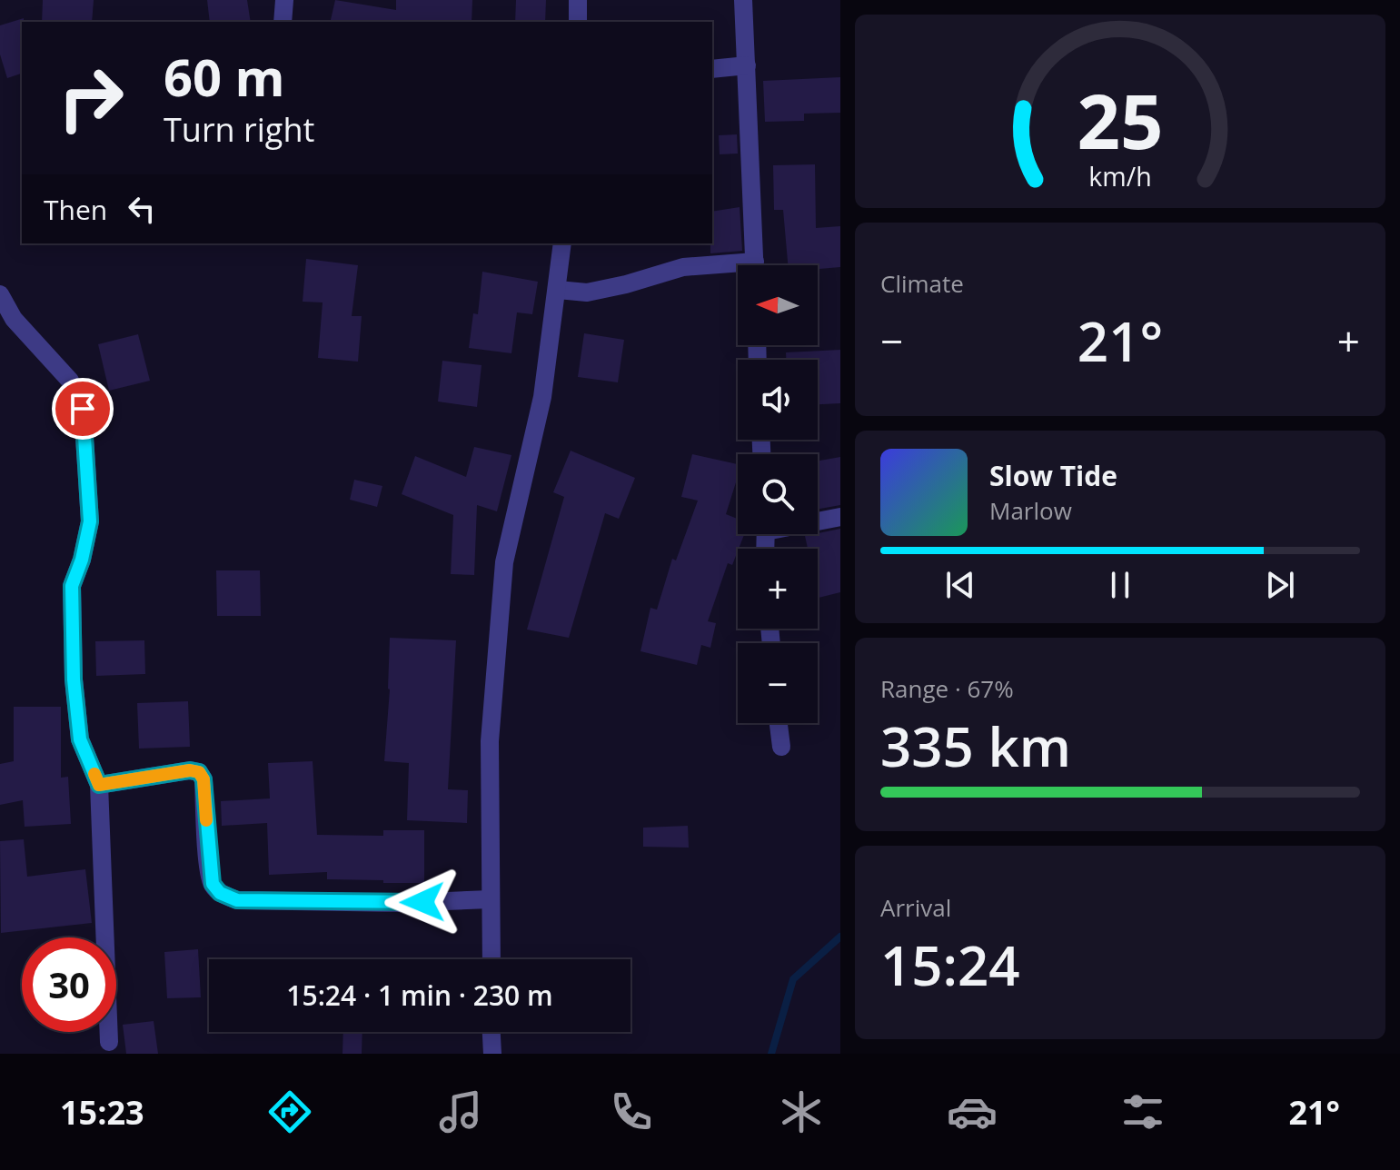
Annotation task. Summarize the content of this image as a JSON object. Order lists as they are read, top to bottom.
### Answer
{
  "north": "left",
  "page": {
    "turn": ["60 m", "Turn right"],
    "then": "Then",
    "tile": [
      "Climate",
      ["Range · 67%", "335 km"],
      ["Arrival", "15:24"]
    ],
    "map_buttons": ["+", "−"],
    "heat": ["−", "21°", "+"],
    "song": ["Slow Tide", "Marlow"],
    "limit": "30",
    "trip": "15:24 · 1 min · 230 m",
    "tabs": ["15:23", "21°"],
    "gauge": ["25", "km/h"]
  }
}
